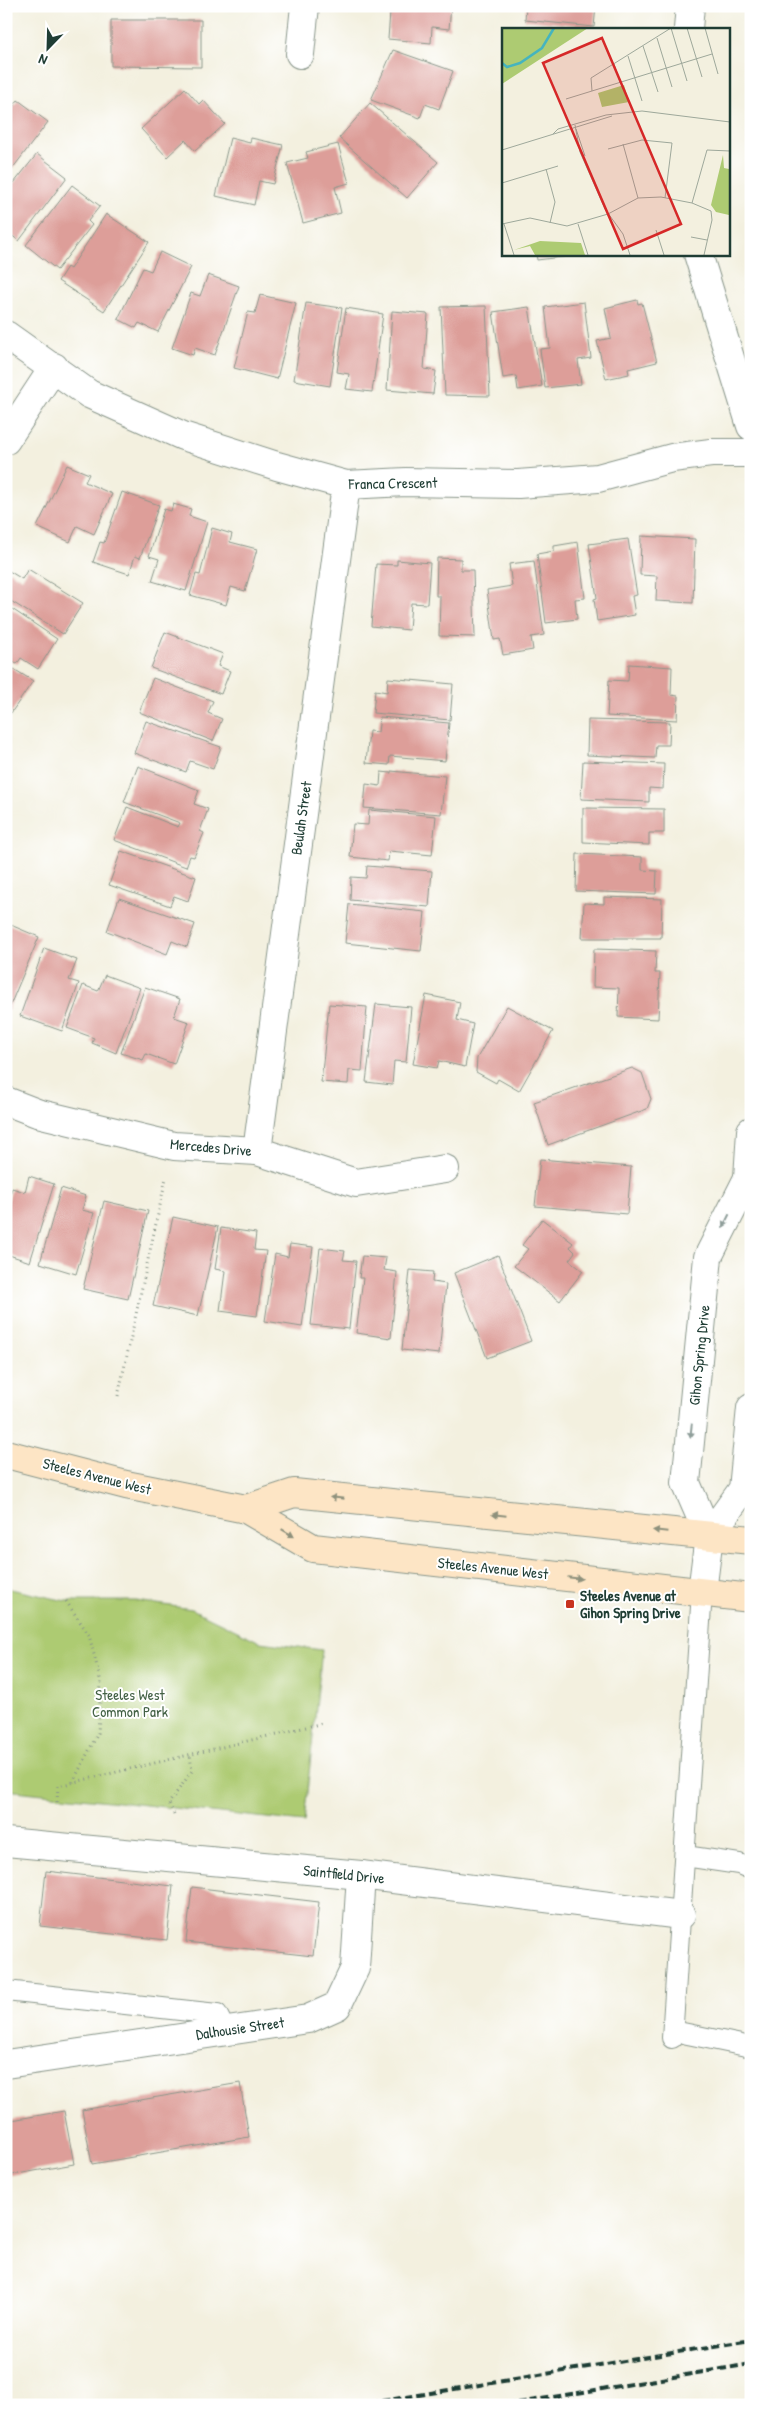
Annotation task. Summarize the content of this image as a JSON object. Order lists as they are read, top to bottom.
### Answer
{
  "streets": {
    "main road": ["Steeles Avenue West"],
    "street": [
      "Franca Crescent",
      "Beulah Street",
      "Mercedes Drive",
      "Gihon Spring Drive",
      "Saintfield Drive",
      "Dalhousie Street"
    ]
  },
  "crossings": [
    ["Franca Crescent", "Beulah Street"],
    ["Beulah Street", "Mercedes Drive"],
    ["Gihon Spring Drive", "Steeles Avenue West"],
    ["Saintfield Drive", "Dalhousie Street"]
  ],
  "parks": ["Steeles West Common Park"],
  "places": {
    "transit": ["Steeles Avenue at Gihon Spring Drive"]
  },
  "north": "bottom left"
}
